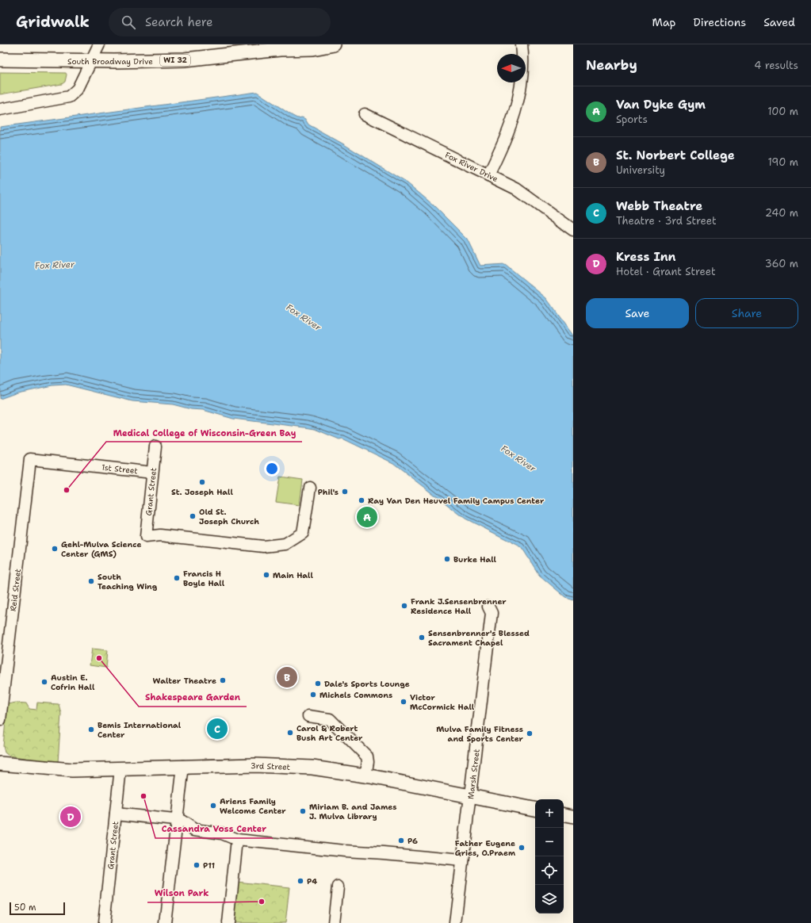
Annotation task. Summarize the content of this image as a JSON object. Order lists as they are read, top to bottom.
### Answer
{
  "streets": {
    "main road": ["WI 32", "South Broadway Drive", "3rd Street"],
    "street": [
      "Fox River Drive",
      "1st Street",
      "Grant Street",
      "Reid Street",
      "Marsh Street"
    ]
  },
  "crossings": [
    ["WI 32", "South Broadway Drive"],
    ["1st Street", "Grant Street"],
    ["1st Street", "Reid Street"],
    ["Grant Street", "3rd Street"],
    ["3rd Street", "Marsh Street"]
  ],
  "water": ["Fox River"],
  "places": [
    "St. Joseph Hall",
    "Medical College of Wisconsin-Green Bay",
    "Phil's",
    "Ray Van Den Heuvel Family Campus Center",
    "Old St. Joseph Church",
    "Gehl-Mulva Science Center (GMS)",
    "Burke Hall",
    "Main Hall",
    "Francis H Boyle Hall",
    "South Teaching Wing",
    "Frank J.Sensenbrenner Residence Hall",
    "Sensenbrenner's Blessed Sacrament Chapel",
    "Shakespeare Garden",
    "Walter Theatre",
    "Austin E. Cofrin Hall",
    "Dale's Sports Lounge",
    "Michels Commons",
    "Victor McCormick Hall",
    "Bemis International Center",
    "Carol & Robert Bush Art Center",
    "Mulva Family Fitness and Sports Center",
    "Cassandra Voss Center",
    "Ariens Family Welcome Center",
    "Miriam B. and James J. Mulva Library",
    "P6",
    "Father Eugene Gries, O.Praem",
    "P11",
    "P4",
    "Wilson Park"
  ],
  "scale_bar": "50 m",
  "north": "left",
  "page": {
    "header": "Gridwalk",
    "search": "Search here",
    "nav": ["Map", "Directions", "Saved"],
    "heading": ["Nearby", "4 results"],
    "list": [
      {
        "mark": "A",
        "name": "Van Dyke Gym",
        "note": "Sports",
        "value": "100 m"
      },
      {
        "mark": "B",
        "name": "St. Norbert College",
        "note": "University",
        "value": "190 m"
      },
      {
        "mark": "C",
        "name": "Webb Theatre",
        "note": "Theatre · 3rd Street",
        "value": "240 m"
      },
      {
        "mark": "D",
        "name": "Kress Inn",
        "note": "Hotel · Grant Street",
        "value": "360 m"
      }
    ],
    "buttons": ["Save", "Share"],
    "pins": [
      "A",
      "B",
      "C",
      "D"
    ],
    "map_buttons": ["+", "−"],
    "scale": "50 m"
  }
}
